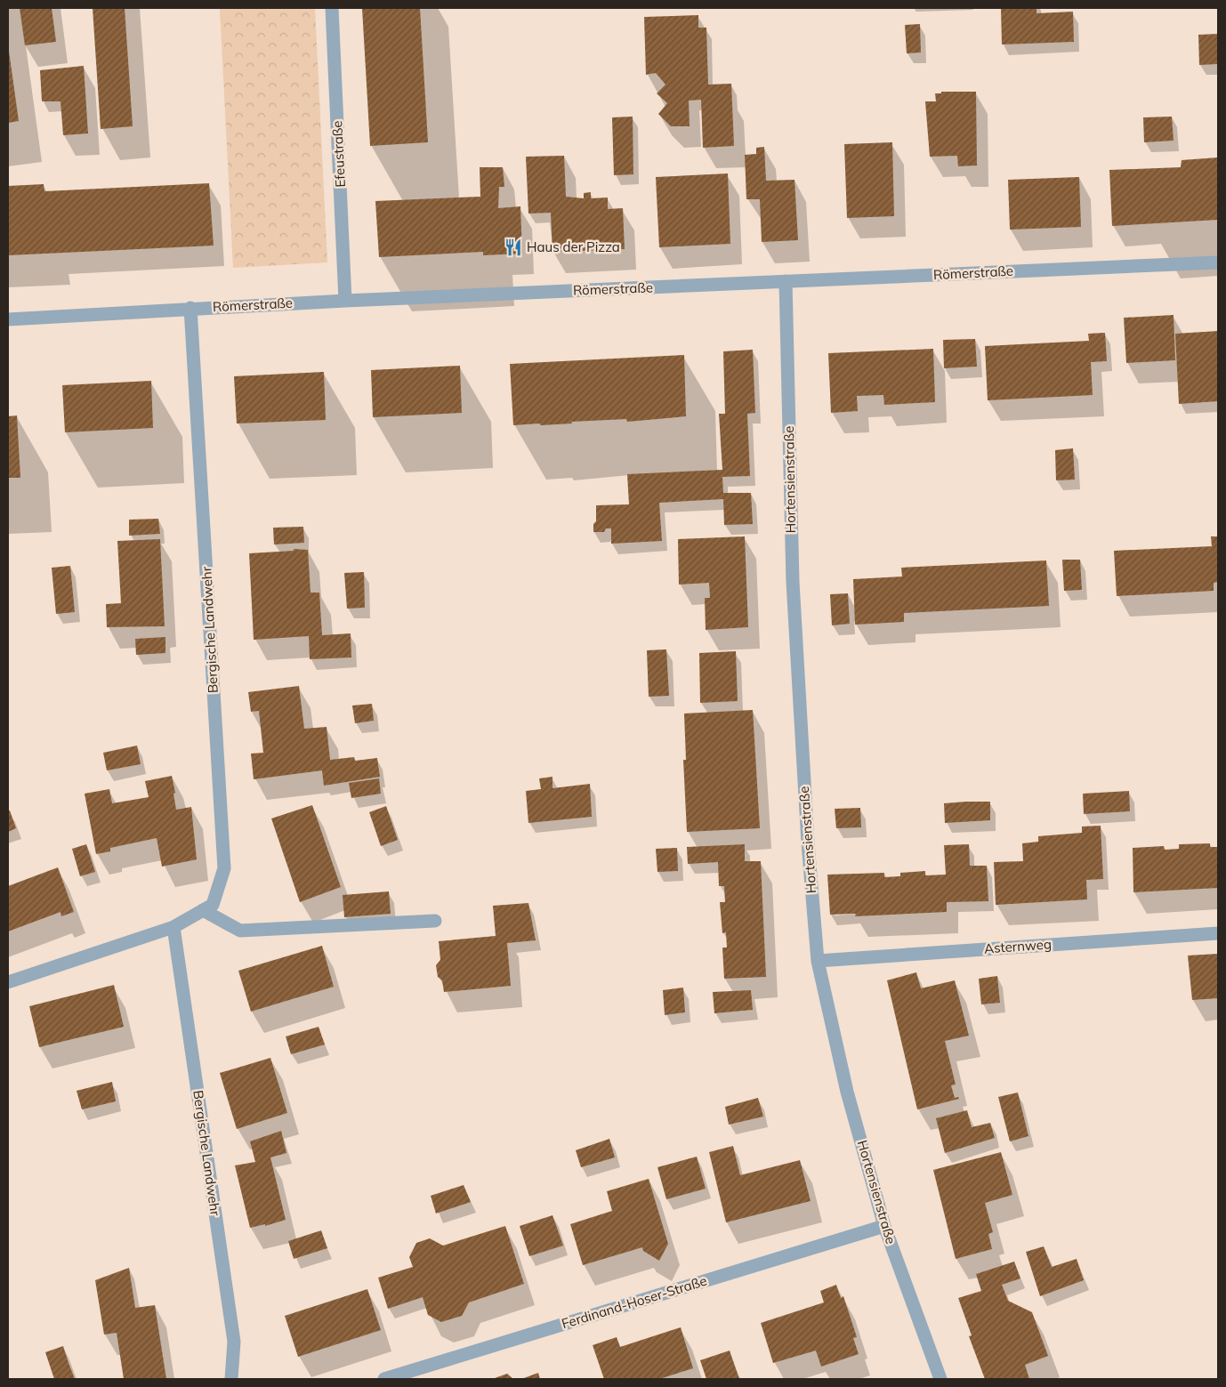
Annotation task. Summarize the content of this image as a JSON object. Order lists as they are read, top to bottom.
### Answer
{
  "streets": {
    "street": [
      "Efeustraße",
      "Römerstraße",
      "Hortensienstraße",
      "Bergische Landwehr",
      "Asternweg",
      "Ferdinand-Hoser-Straße"
    ]
  },
  "crossings": [
    ["Efeustraße", "Römerstraße"],
    ["Römerstraße", "Hortensienstraße"],
    ["Römerstraße", "Bergische Landwehr"],
    ["Hortensienstraße", "Asternweg"],
    ["Hortensienstraße", "Ferdinand-Hoser-Straße"]
  ],
  "places": {
    "restaurant": ["Haus der Pizza"]
  }
}
